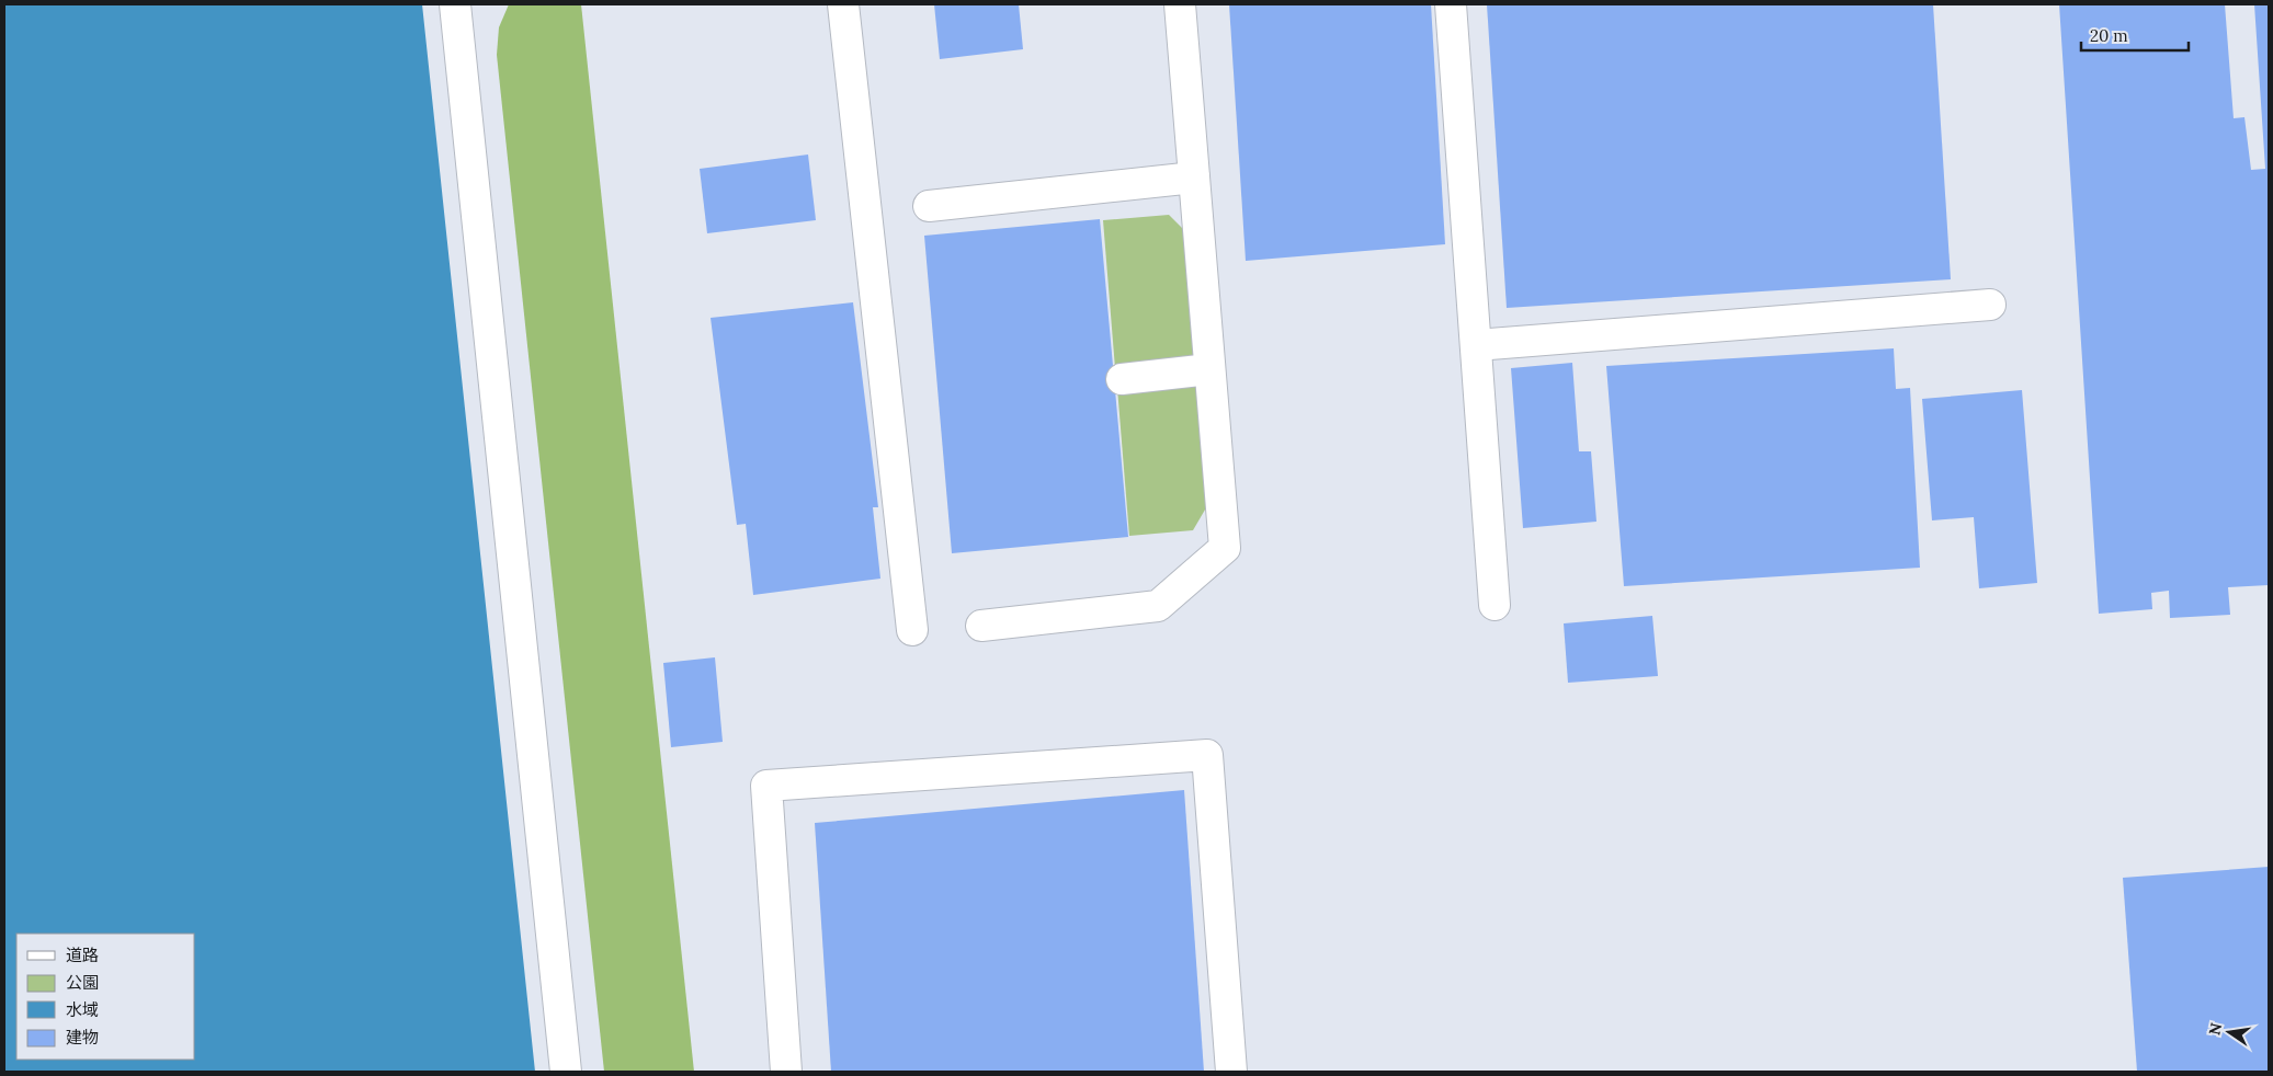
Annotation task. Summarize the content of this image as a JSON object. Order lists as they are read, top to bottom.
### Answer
{
  "legend": [
    "道路",
    "公園",
    "水域",
    "建物"
  ],
  "scale_bar": "20 m",
  "north": "left"
}
